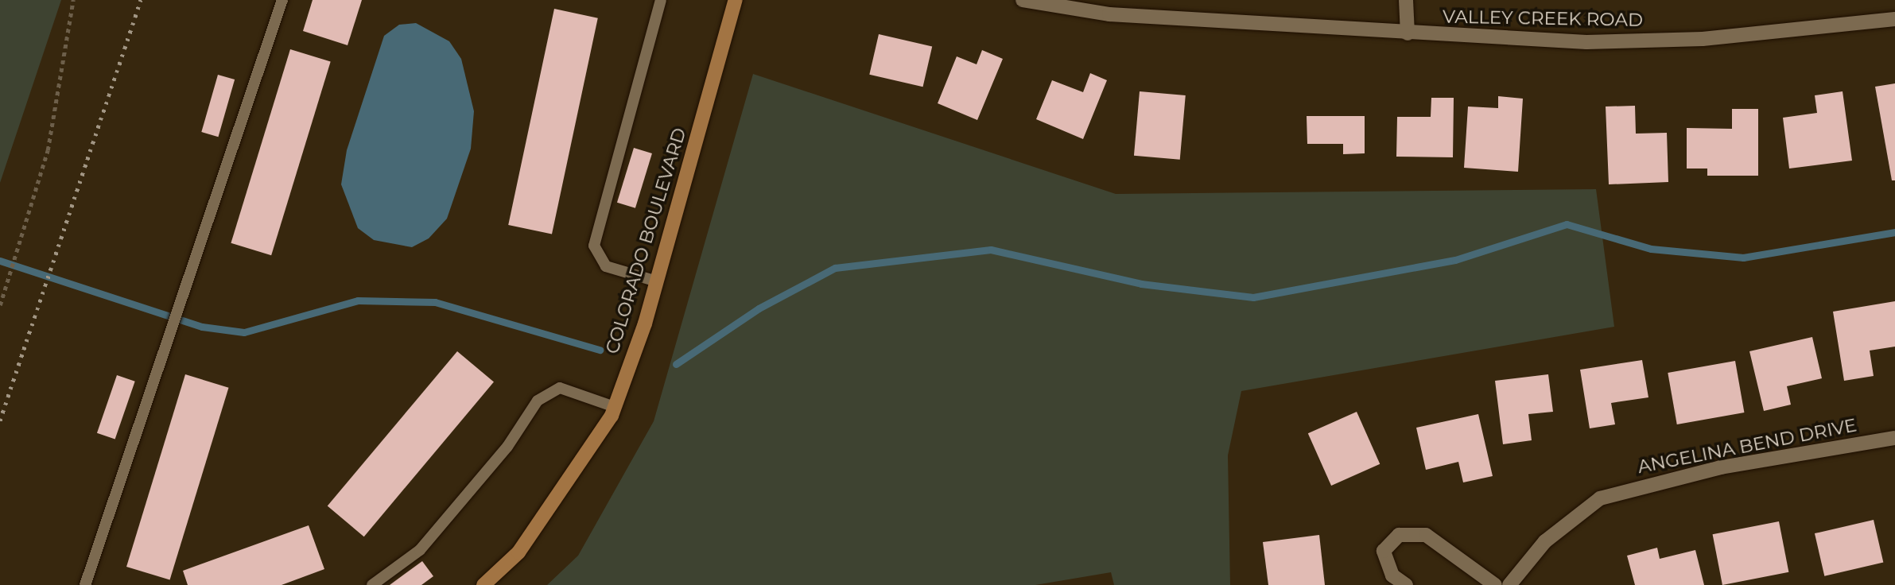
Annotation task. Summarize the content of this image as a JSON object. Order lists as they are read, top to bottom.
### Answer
{
  "streets": {
    "main road": ["COLORADO BOULEVARD"],
    "street": ["VALLEY CREEK ROAD", "ANGELINA BEND DRIVE"]
  }
}
